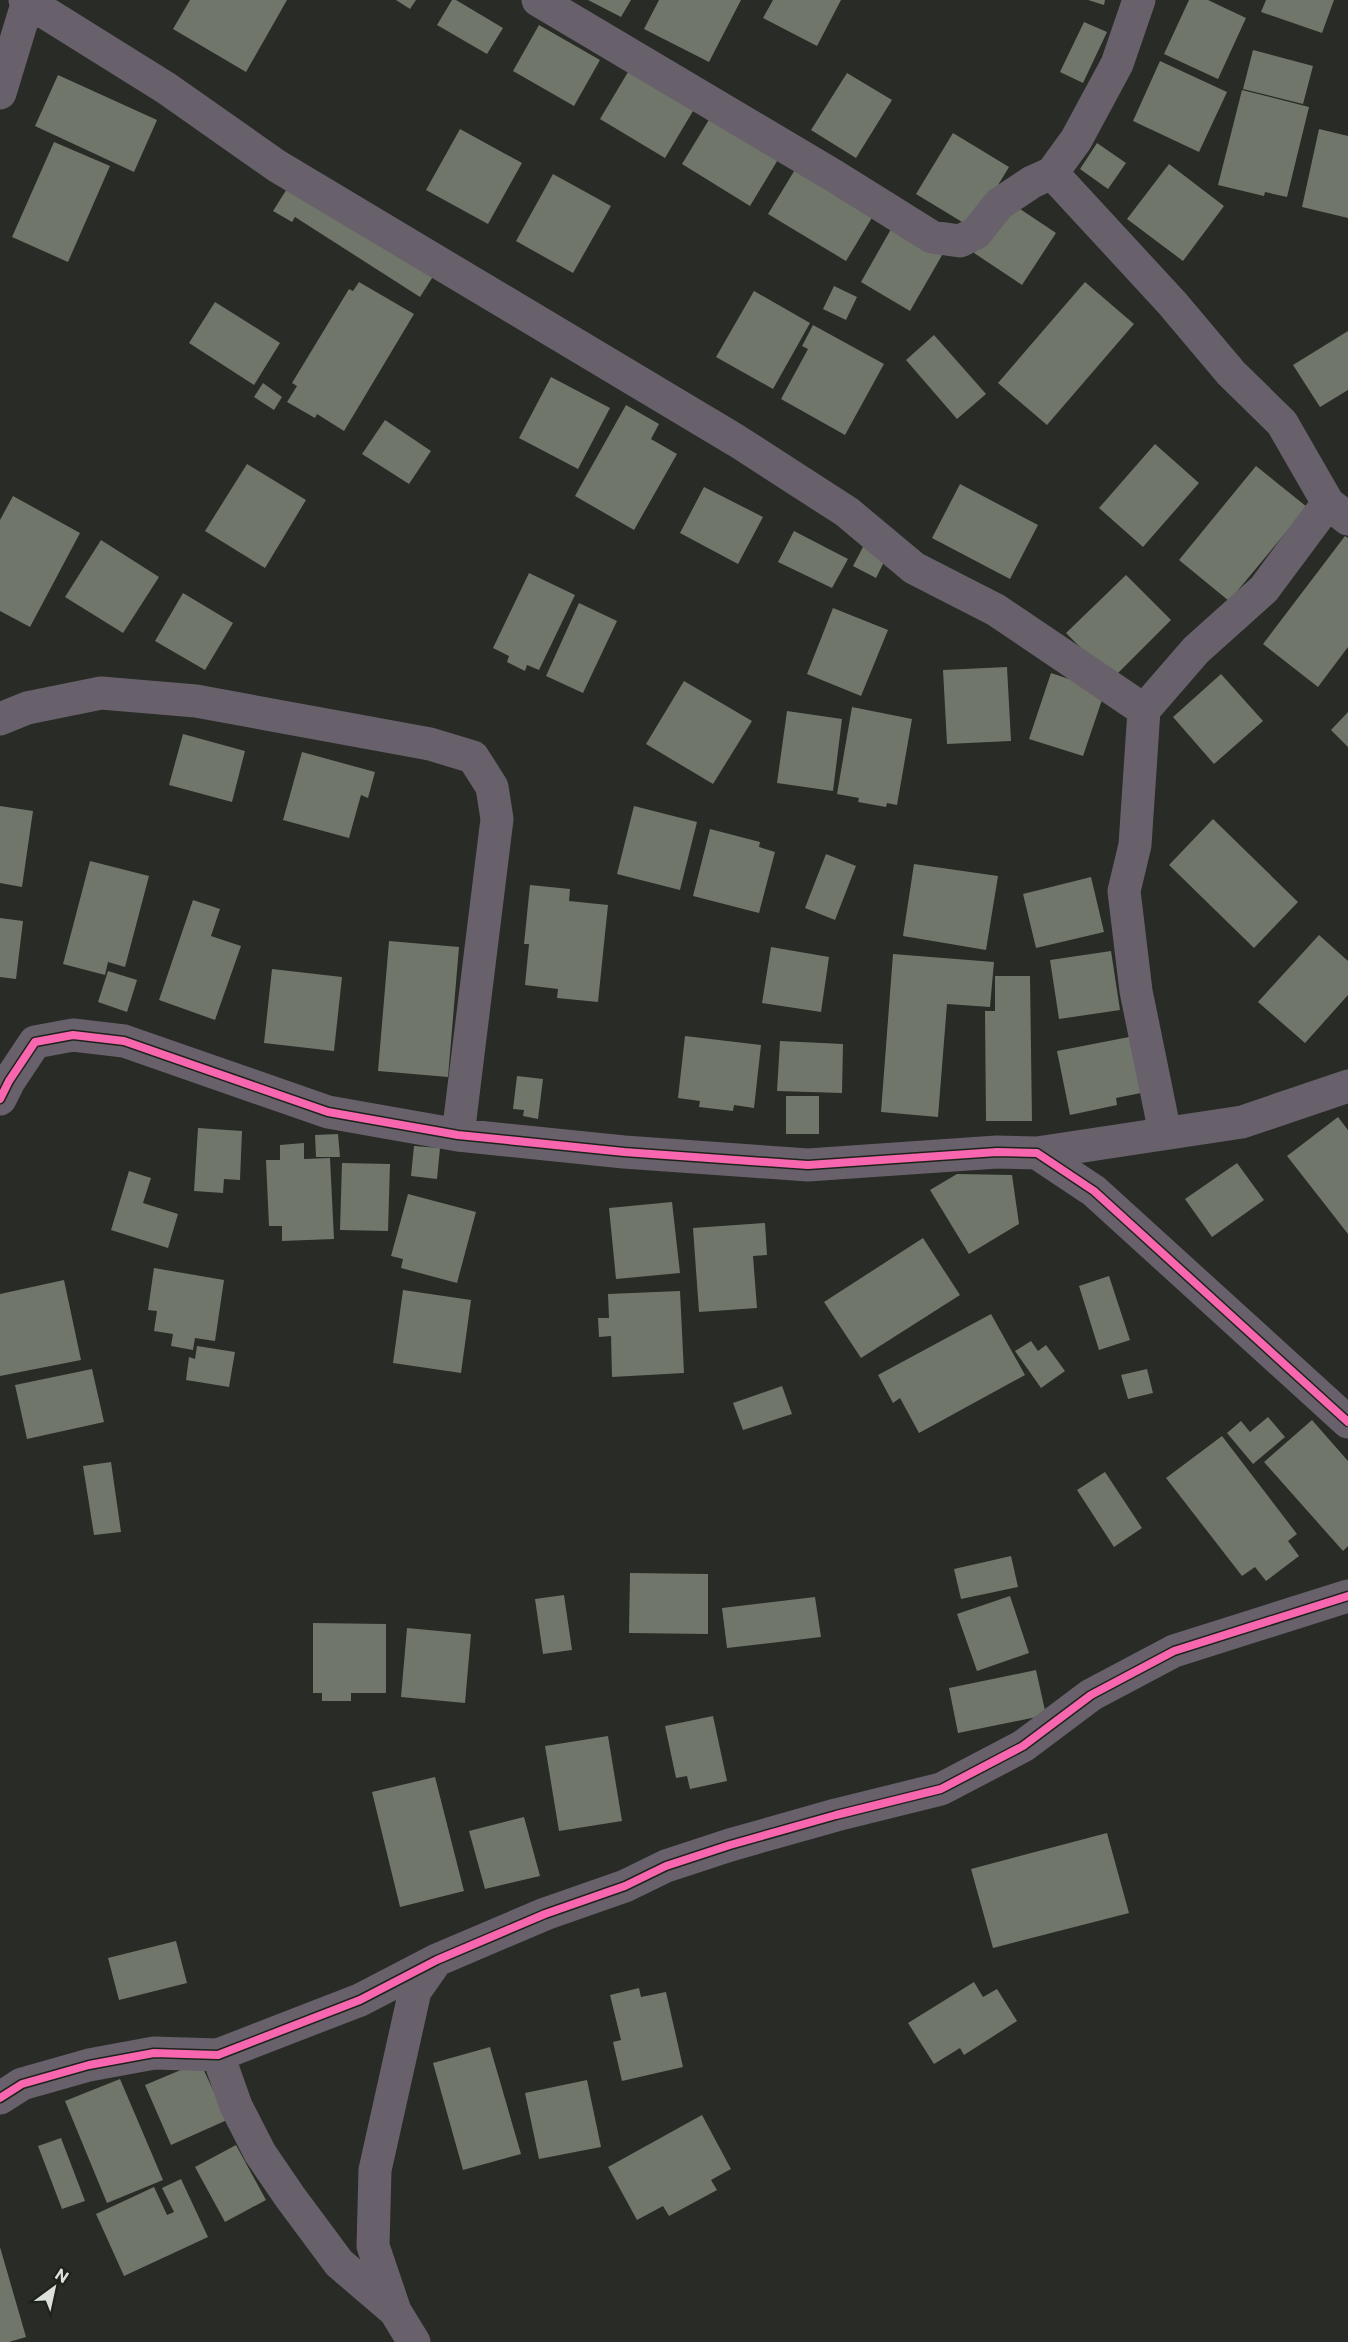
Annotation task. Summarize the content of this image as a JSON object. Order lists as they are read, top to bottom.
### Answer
{
  "north": "top right"
}
